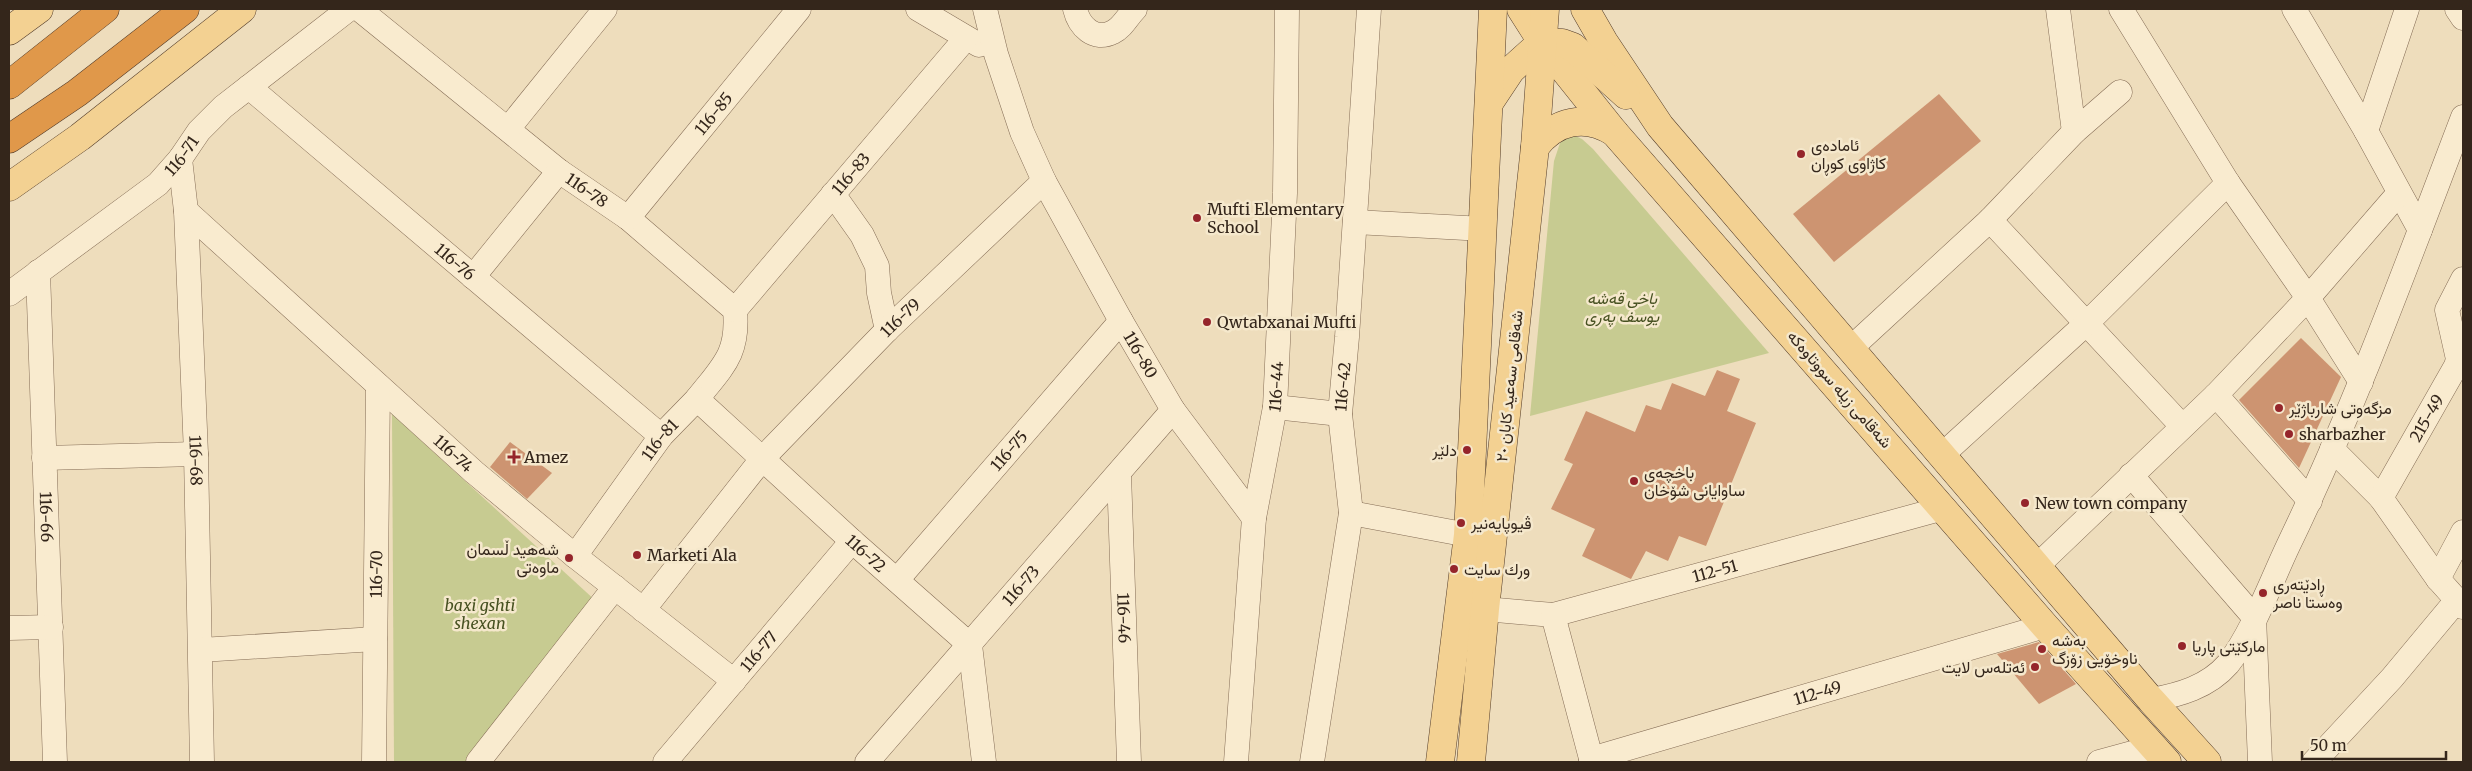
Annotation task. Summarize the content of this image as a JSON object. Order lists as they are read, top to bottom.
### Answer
{
  "streets": {
    "main road": ["شەقامی سەعید کابان ٢٠", "شەقامی زیلە سووتاوەکە"],
    "street": [
      "116-85",
      "116-71",
      "116-83",
      "116-78",
      "116-76",
      "116-79",
      "116-80",
      "116-44",
      "116-42",
      "215-49",
      "116-81",
      "116-75",
      "116-74",
      "116-68",
      "116-66",
      "116-72",
      "112-51",
      "116-70",
      "116-73",
      "116-46",
      "116-77",
      "112-49"
    ]
  },
  "crossings": [
    ["116-85", "116-78"],
    ["116-71", "116-76"],
    ["116-71", "116-68"],
    ["116-71", "116-66"],
    ["116-83", "116-78"],
    ["116-76", "116-81"],
    ["116-79", "116-80"],
    ["116-79", "116-74"],
    ["116-79", "116-72"],
    ["116-80", "116-44"],
    ["116-80", "116-75"],
    ["116-80", "116-73"],
    ["شەقامی سەعید کابان ٢٠", "شەقامی زیلە سووتاوەکە"],
    ["شەقامی سەعید کابان ٢٠", "112-51"],
    ["شەقامی زیلە سووتاوەکە", "112-51"],
    ["شەقامی زیلە سووتاوەکە", "112-49"],
    ["116-81", "116-74"],
    ["116-75", "116-72"],
    ["116-74", "116-68"],
    ["116-74", "116-70"],
    ["116-74", "116-77"],
    ["116-72", "116-73"],
    ["116-72", "116-77"],
    ["116-73", "116-46"]
  ],
  "parks": ["باخی قەشە یوسف پەری", "baxi gshti shexan"],
  "places": {
    "other": [
      "ئامادەی کاژاوی کوڕان",
      "Mufti Elementary School",
      "Qwtabxanai Mufti",
      "مزگەوتی شارباژێر",
      "sharbazher",
      "دلێر",
      "باخچەی ساوایانی شۆخان",
      "New town company",
      "ڤیوپایەنیر",
      "Marketi Ala",
      "شەھید ڵسمان ماوەتی",
      "ورك سايت",
      "ڕادێتەری وەستا ناصر",
      "مارکێتی پاریا",
      "بەشە ناوخۆیی زۆزگ",
      "ئەتلەس لایت"
    ],
    "health": ["Amez"]
  },
  "scale_bar": "50 m"
}
